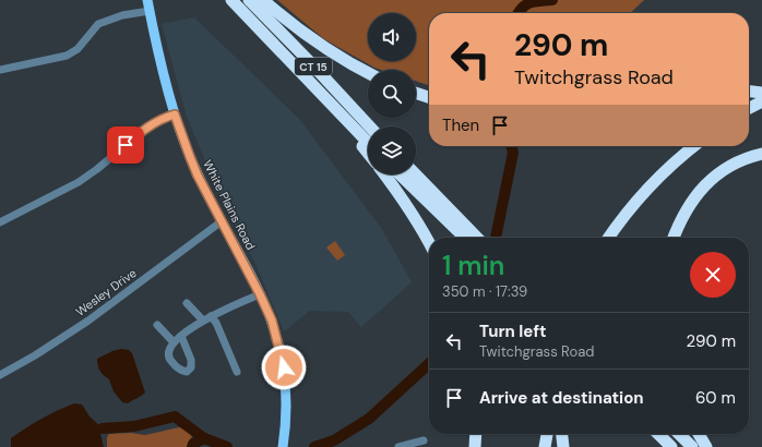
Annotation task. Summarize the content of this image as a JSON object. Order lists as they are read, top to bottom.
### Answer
{
  "streets": {
    "highway": ["CT 15"],
    "main road": ["White Plains Road"],
    "street": ["Wesley Drive"]
  },
  "crossings": [
    ["White Plains Road", "Wesley Drive"]
  ],
  "page": {
    "turn": ["290 m", "Twitchgrass Road"],
    "then": "Then",
    "heading": ["1 min", "350 m · 17:39"],
    "list": [
      {
        "name": "Turn left",
        "note": "Twitchgrass Road",
        "value": "290 m"
      },
      {
        "name": "Arrive at destination",
        "value": "60 m"
      }
    ]
  }
}
